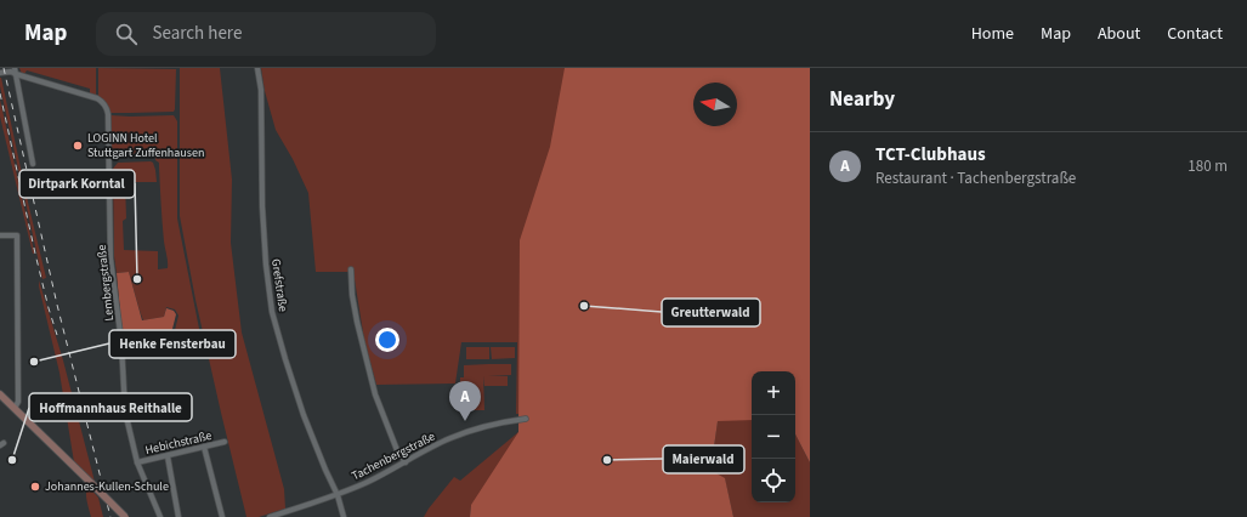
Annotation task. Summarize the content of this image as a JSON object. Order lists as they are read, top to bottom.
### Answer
{
  "streets": {
    "street": [
      "Lembergstraße",
      "Grefstraße",
      "Hebichstraße",
      "Tachenbergstraße"
    ]
  },
  "crossings": [
    ["Lembergstraße", "Hebichstraße"],
    ["Grefstraße", "Tachenbergstraße"]
  ],
  "places": [
    "LOGINN Hotel Stuttgart Zuffenhausen",
    "Dirtpark Korntal",
    "Greutterwald",
    "Henke Fensterbau",
    "Hoffmannhaus Reithalle",
    "Maierwald",
    "Johannes-Kullen-Schule"
  ],
  "north": "left",
  "page": {
    "header": "Map",
    "search": "Search here",
    "nav": [
      "Home",
      "Map",
      "About",
      "Contact"
    ],
    "heading": "Nearby",
    "list": [
      {
        "mark": "A",
        "name": "TCT-Clubhaus",
        "note": "Restaurant · Tachenbergstraße",
        "value": "180 m"
      }
    ],
    "map_buttons": ["+", "−"],
    "pins": "A"
  }
}
